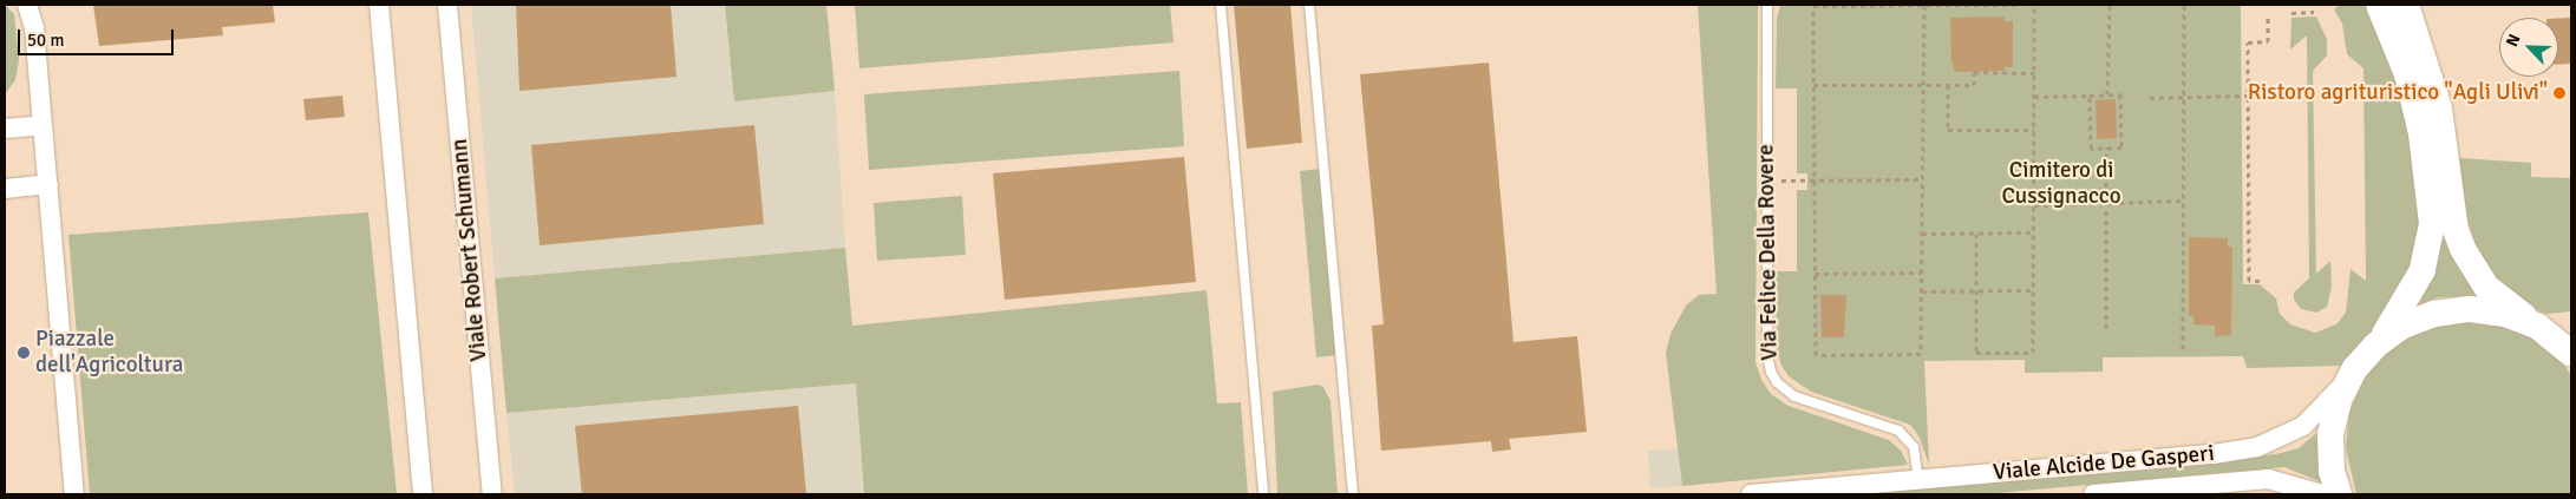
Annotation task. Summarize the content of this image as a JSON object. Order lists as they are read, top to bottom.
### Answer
{
  "streets": {
    "street": ["Viale Robert Schumann", "Viale Alcide De Gasperi"],
    "lane": ["Via Felice Della Rovere"]
  },
  "crossings": [
    ["Via Felice Della Rovere", "Viale Alcide De Gasperi"]
  ],
  "parks": ["Cimitero di Cussignacco"],
  "places": ["Ristoro agrituristico \"Agli Ulivi\"", "Piazzale dell'Agricoltura"],
  "scale_bar": "50 m",
  "north": "top left"
}
